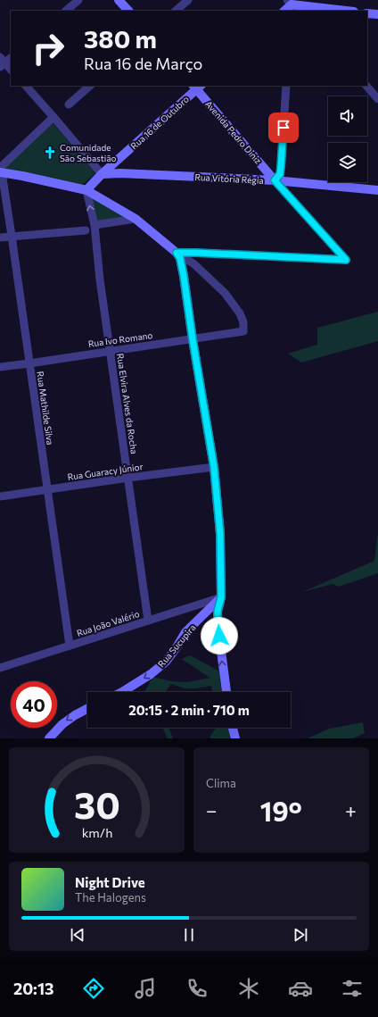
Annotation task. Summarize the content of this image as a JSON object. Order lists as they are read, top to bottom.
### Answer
{
  "streets": {
    "street": [
      "Rua 16 de Outubro",
      "Avenida Pedro Diniz",
      "Rua Vitória Régia",
      "Rua Ivo Romano",
      "Rua Elvira Alves da Rocha",
      "Rua Mathilde Silva",
      "Rua Guaracy Júnior",
      "Rua João Valério",
      "Rua Sucupira"
    ]
  },
  "crossings": [
    ["Rua 16 de Outubro", "Avenida Pedro Diniz"],
    ["Rua 16 de Outubro", "Rua Vitória Régia"],
    ["Rua 16 de Outubro", "Rua Elvira Alves da Rocha"],
    ["Avenida Pedro Diniz", "Rua Vitória Régia"],
    ["Avenida Pedro Diniz", "Rua Ivo Romano"],
    ["Rua Ivo Romano", "Rua Elvira Alves da Rocha"],
    ["Rua Ivo Romano", "Rua Mathilde Silva"],
    ["Rua Elvira Alves da Rocha", "Rua Guaracy Júnior"],
    ["Rua Elvira Alves da Rocha", "Rua João Valério"],
    ["Rua Mathilde Silva", "Rua Guaracy Júnior"],
    ["Rua Mathilde Silva", "Rua João Valério"],
    ["Rua João Valério", "Rua Sucupira"]
  ],
  "one_way": ["Rua Sucupira"],
  "places": {
    "church": ["Comunidade São Sebastião"]
  },
  "page": {
    "turn": ["380 m", "Rua 16 de Março"],
    "limit": "40",
    "trip": "20:15 · 2 min · 710 m",
    "tile": "Clima",
    "heat": ["−", "19°", "+"],
    "song": ["Night Drive", "The Halogens"],
    "tabs": "20:13",
    "gauge": ["30", "km/h"]
  }
}
